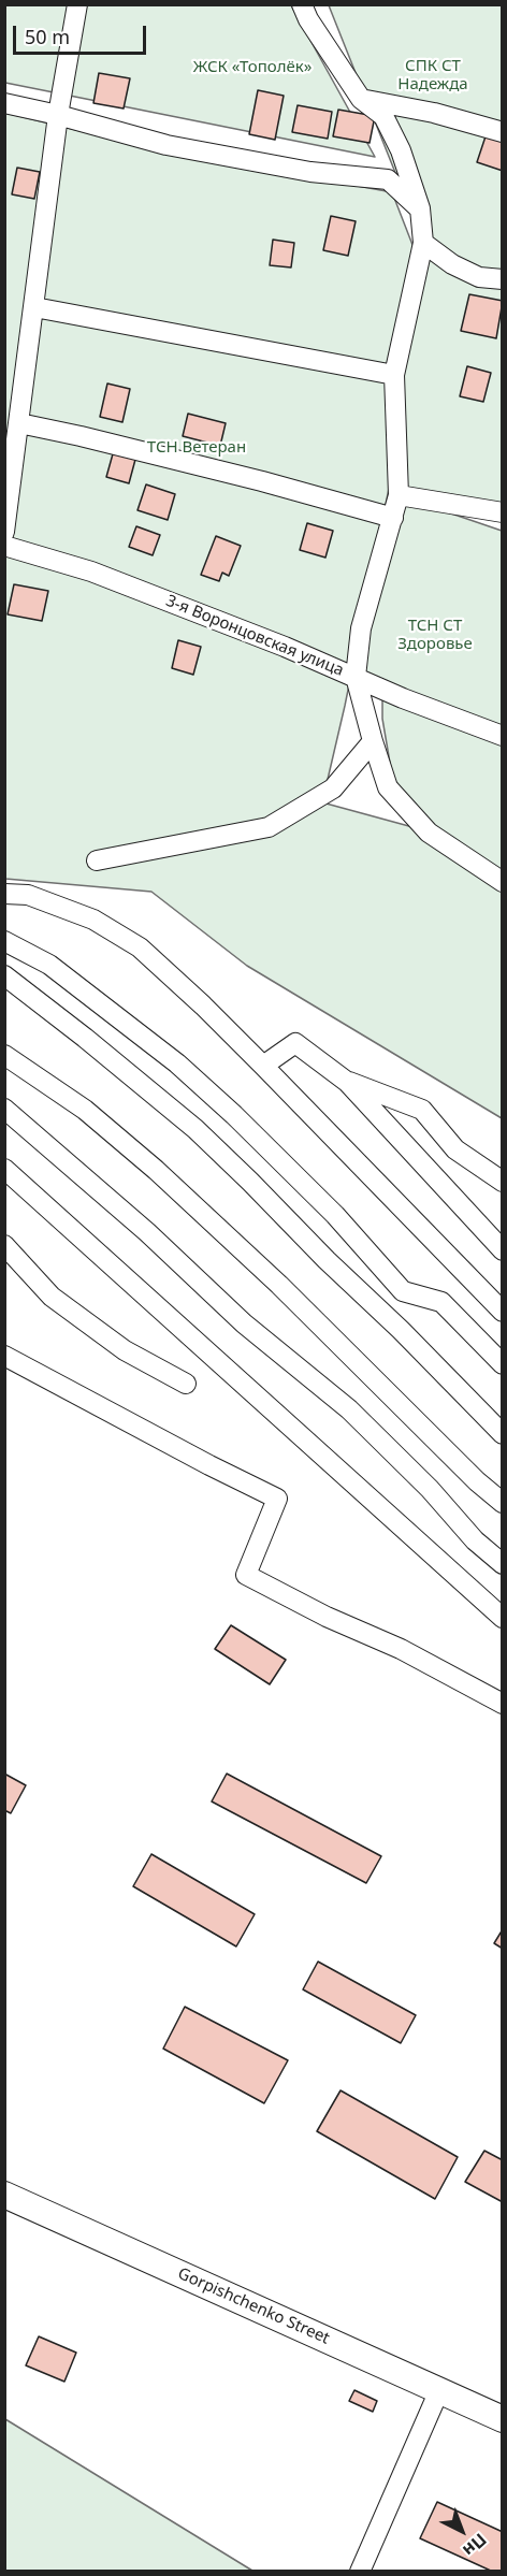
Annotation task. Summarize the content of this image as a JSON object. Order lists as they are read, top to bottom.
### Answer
{
  "streets": {
    "main road": ["Gorpishchenko Street"],
    "lane": ["3-я Воронцовская улица"]
  },
  "parks": [
    "СПК СТ Надежда",
    "ЖСК «Тополёк»",
    "ТСН Ветеран",
    "ТСН СТ Здоровье"
  ],
  "scale_bar": "50 m",
  "north": "bottom right"
}
